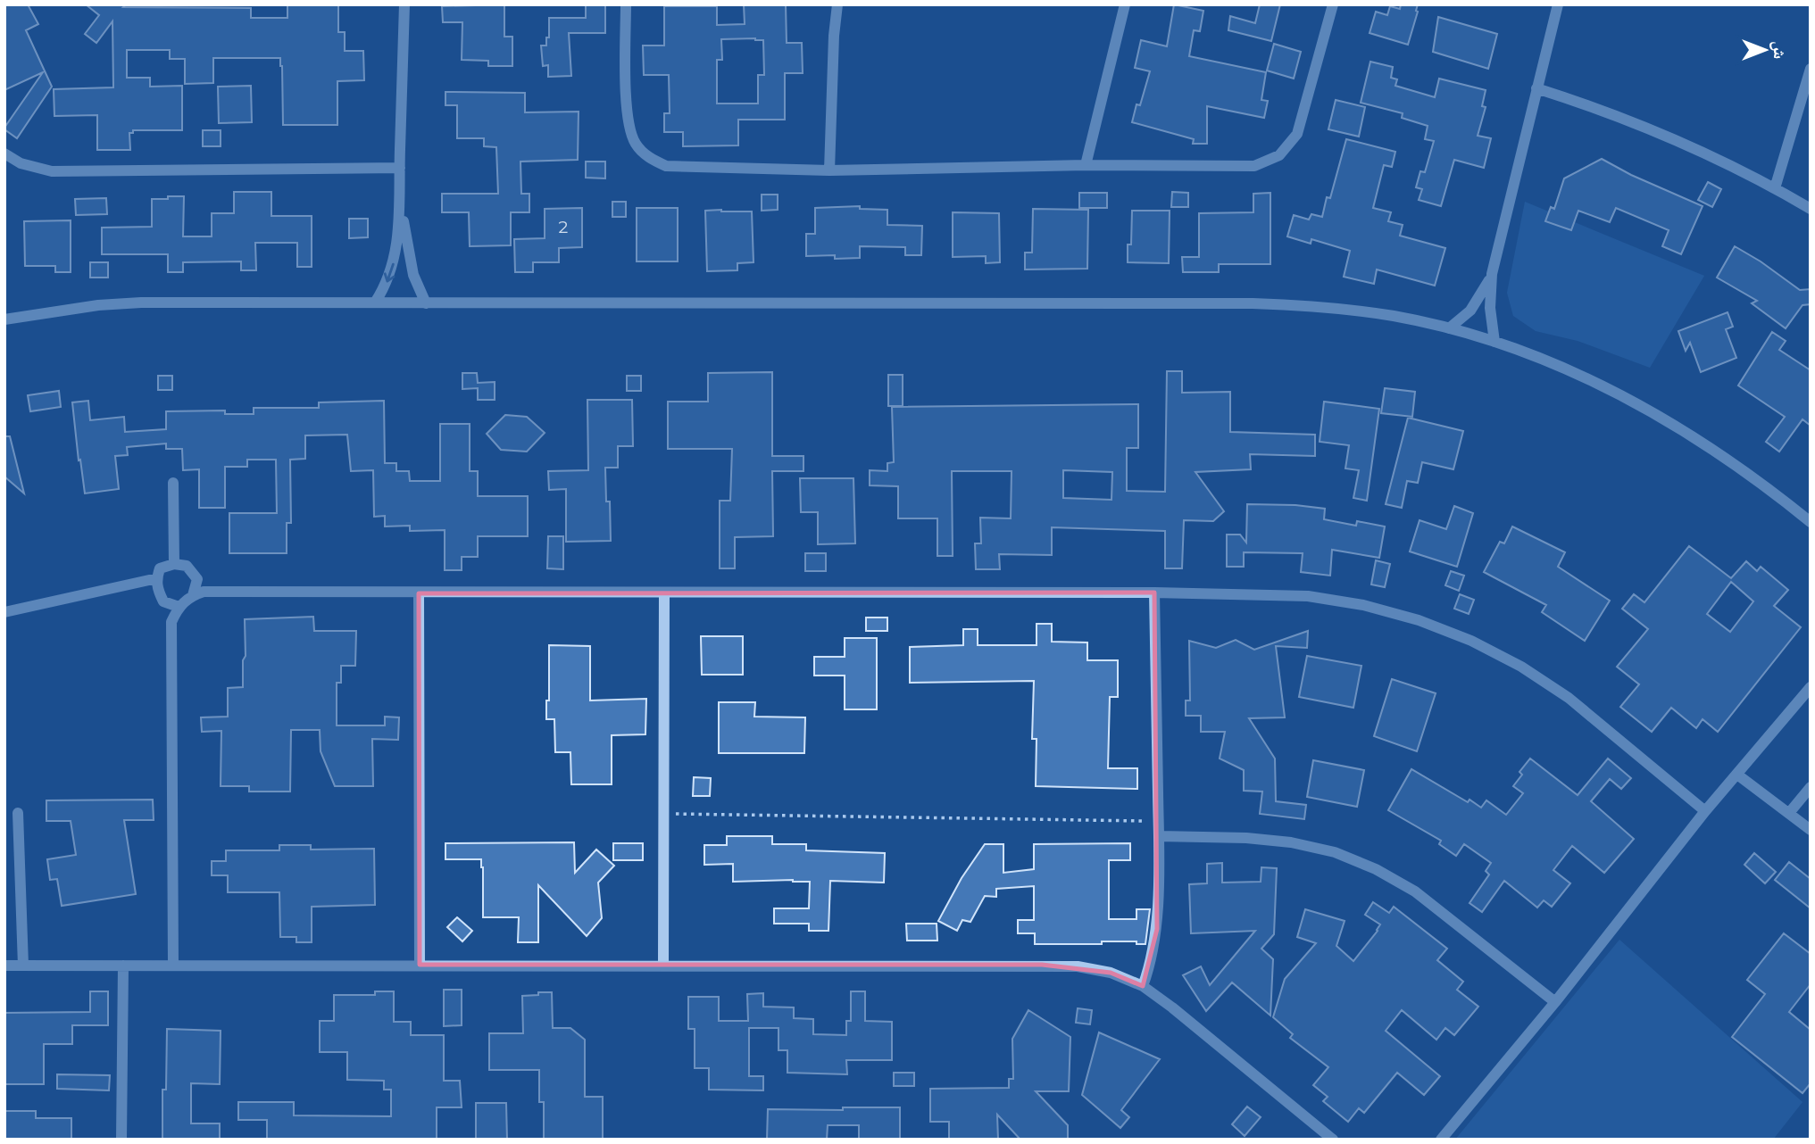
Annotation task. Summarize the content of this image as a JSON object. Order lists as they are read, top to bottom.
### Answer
{
  "house_numbers": ["2"],
  "north": "right"
}
